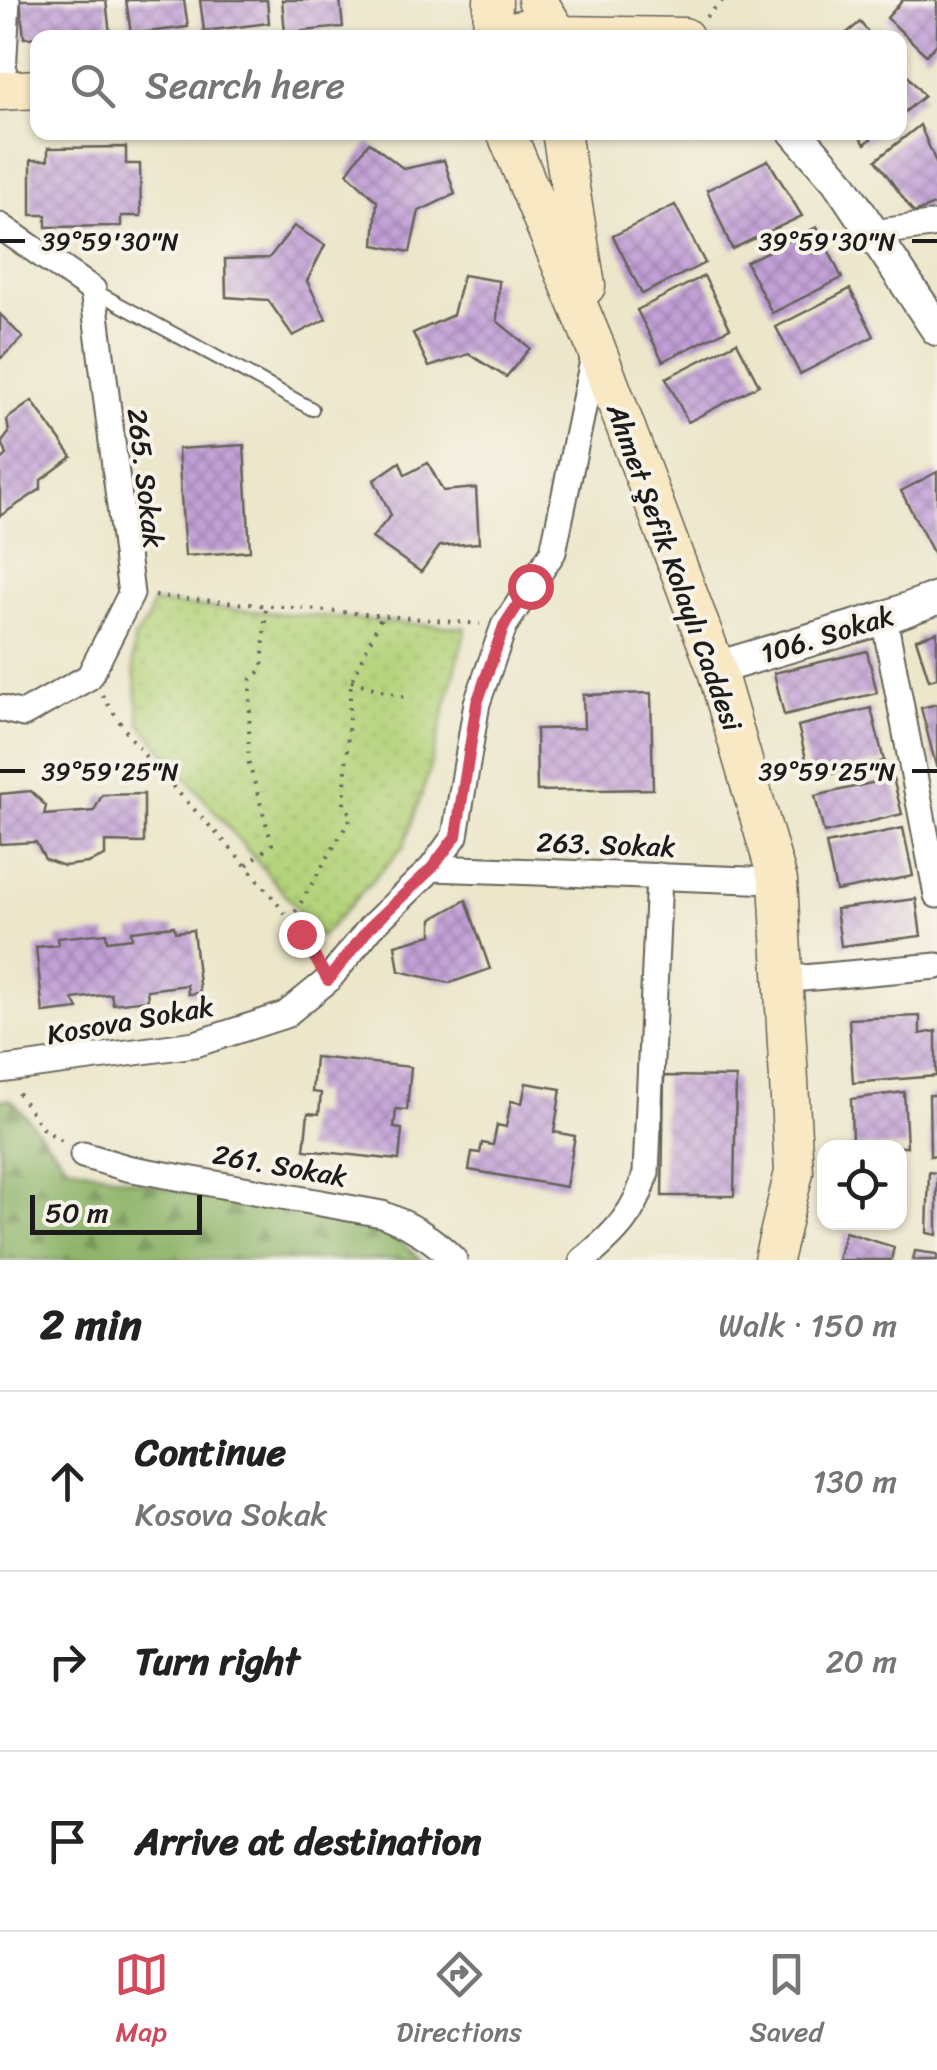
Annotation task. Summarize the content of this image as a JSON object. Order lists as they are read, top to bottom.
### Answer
{
  "streets": {
    "main road": ["Ahmet Şefik Kolaylı Caddesi"],
    "street": [
      "265. Sokak",
      "106. Sokak",
      "263. Sokak",
      "Kosova Sokak",
      "261. Sokak"
    ]
  },
  "crossings": [
    ["Ahmet Şefik Kolaylı Caddesi", "106. Sokak"],
    ["Ahmet Şefik Kolaylı Caddesi", "263. Sokak"],
    ["Ahmet Şefik Kolaylı Caddesi", "Kosova Sokak"],
    ["263. Sokak", "Kosova Sokak"]
  ],
  "scale_bar": "50 m",
  "page": {
    "search": "Search here",
    "scale": "50 m",
    "heading": ["2 min", "Walk · 150 m"],
    "list": [
      ["Continue", "Kosova Sokak", "130 m"],
      ["Turn right", "20 m"],
      "Arrive at destination"
    ],
    "nav": ["Map", "Directions", "Saved"]
  },
  "coordinates": ["39°59'30\"N", "39°59'25\"N"]
}
